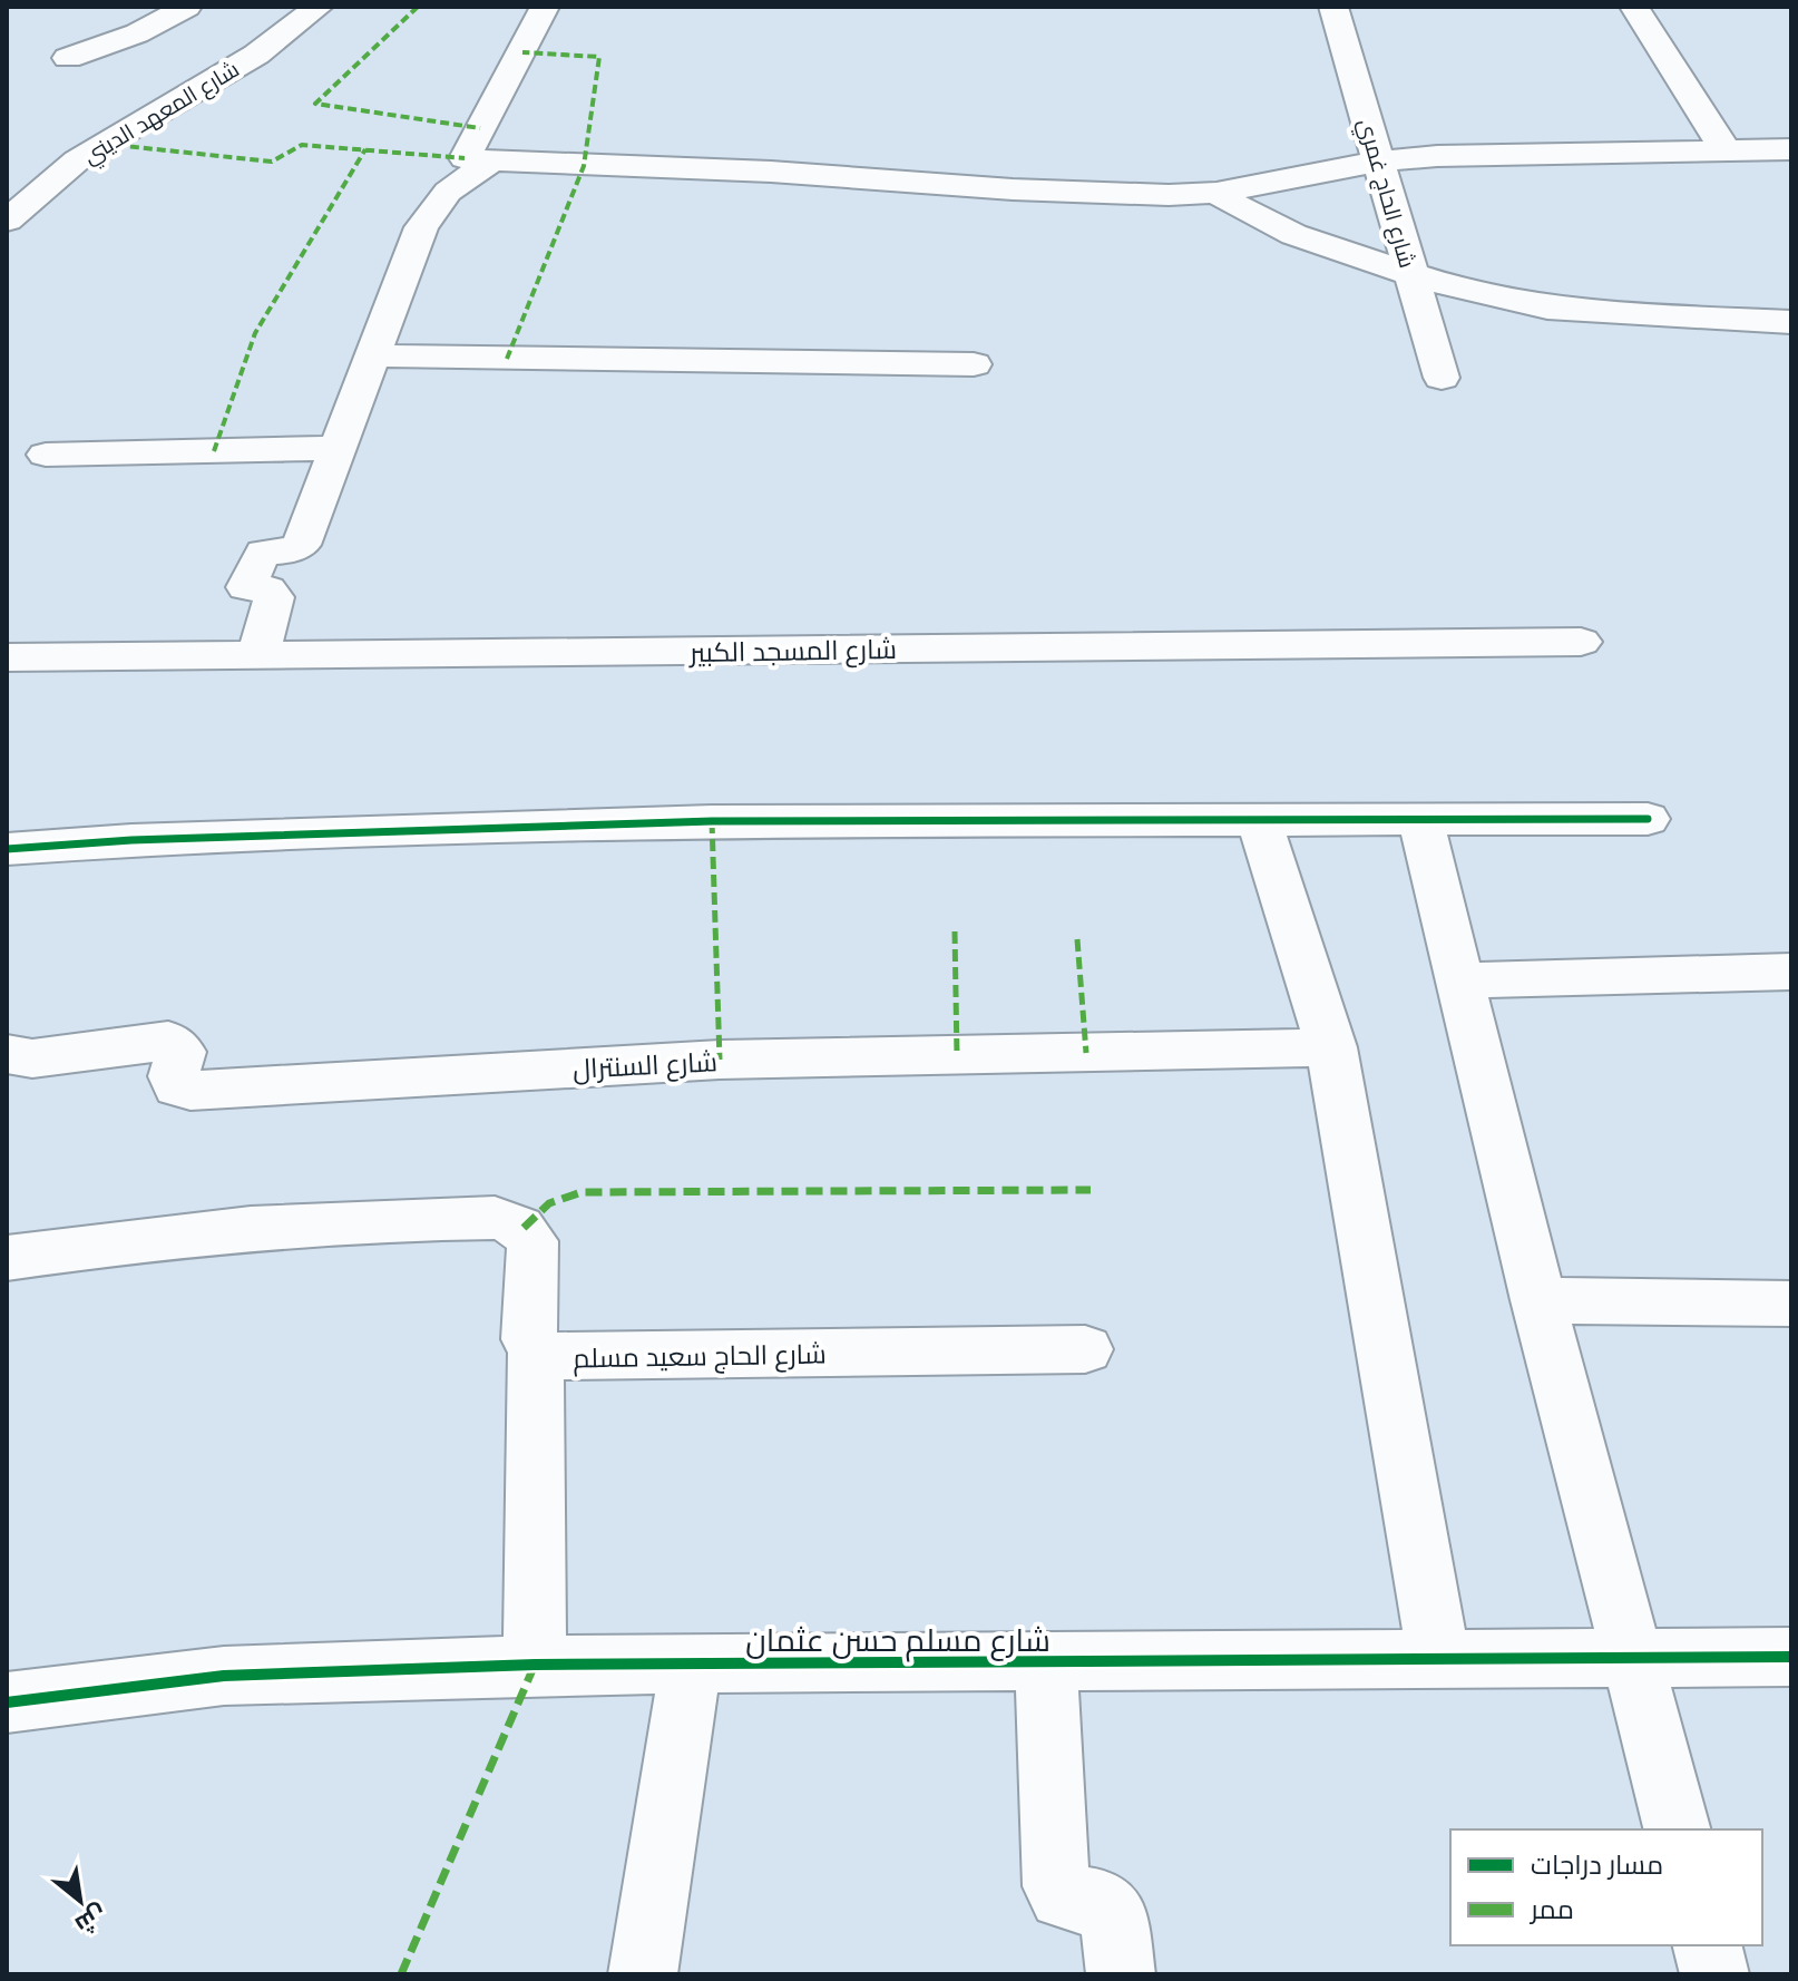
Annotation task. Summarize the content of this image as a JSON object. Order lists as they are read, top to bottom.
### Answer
{
  "streets": {
    "street": [
      "شارع المعهد الديني",
      "شارع الحاج غمري",
      "شارع المسجد الكبير",
      "شارع السنترال",
      "شارع الحاج سعيد مسلم",
      "شارع مسلم حسن عثمان"
    ]
  },
  "legend": ["مسار دراجات", "ممر"],
  "north": "bottom right"
}
